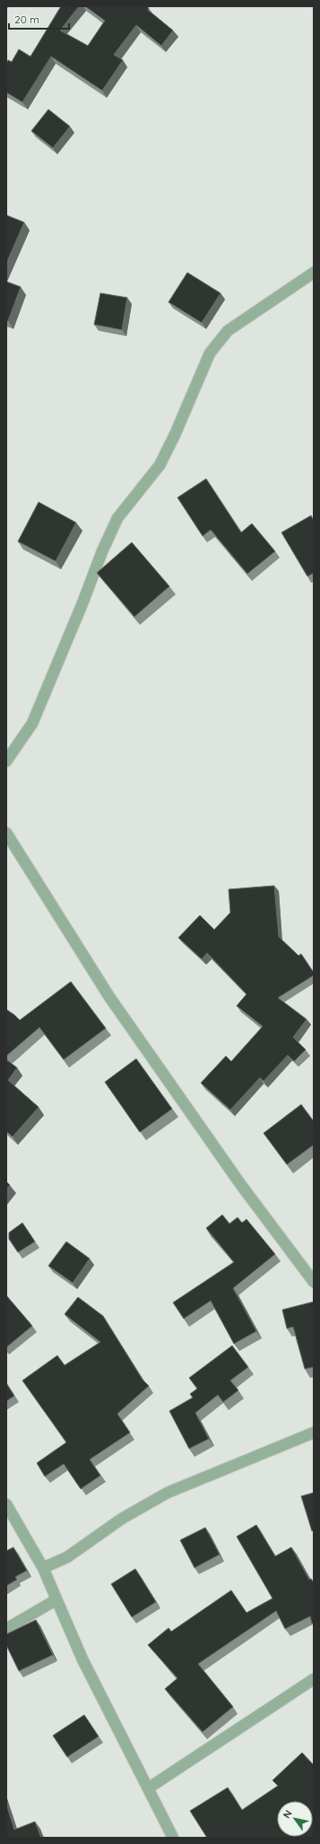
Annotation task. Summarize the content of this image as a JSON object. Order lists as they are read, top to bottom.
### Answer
{
  "scale_bar": "20 m",
  "north": "top left"
}
